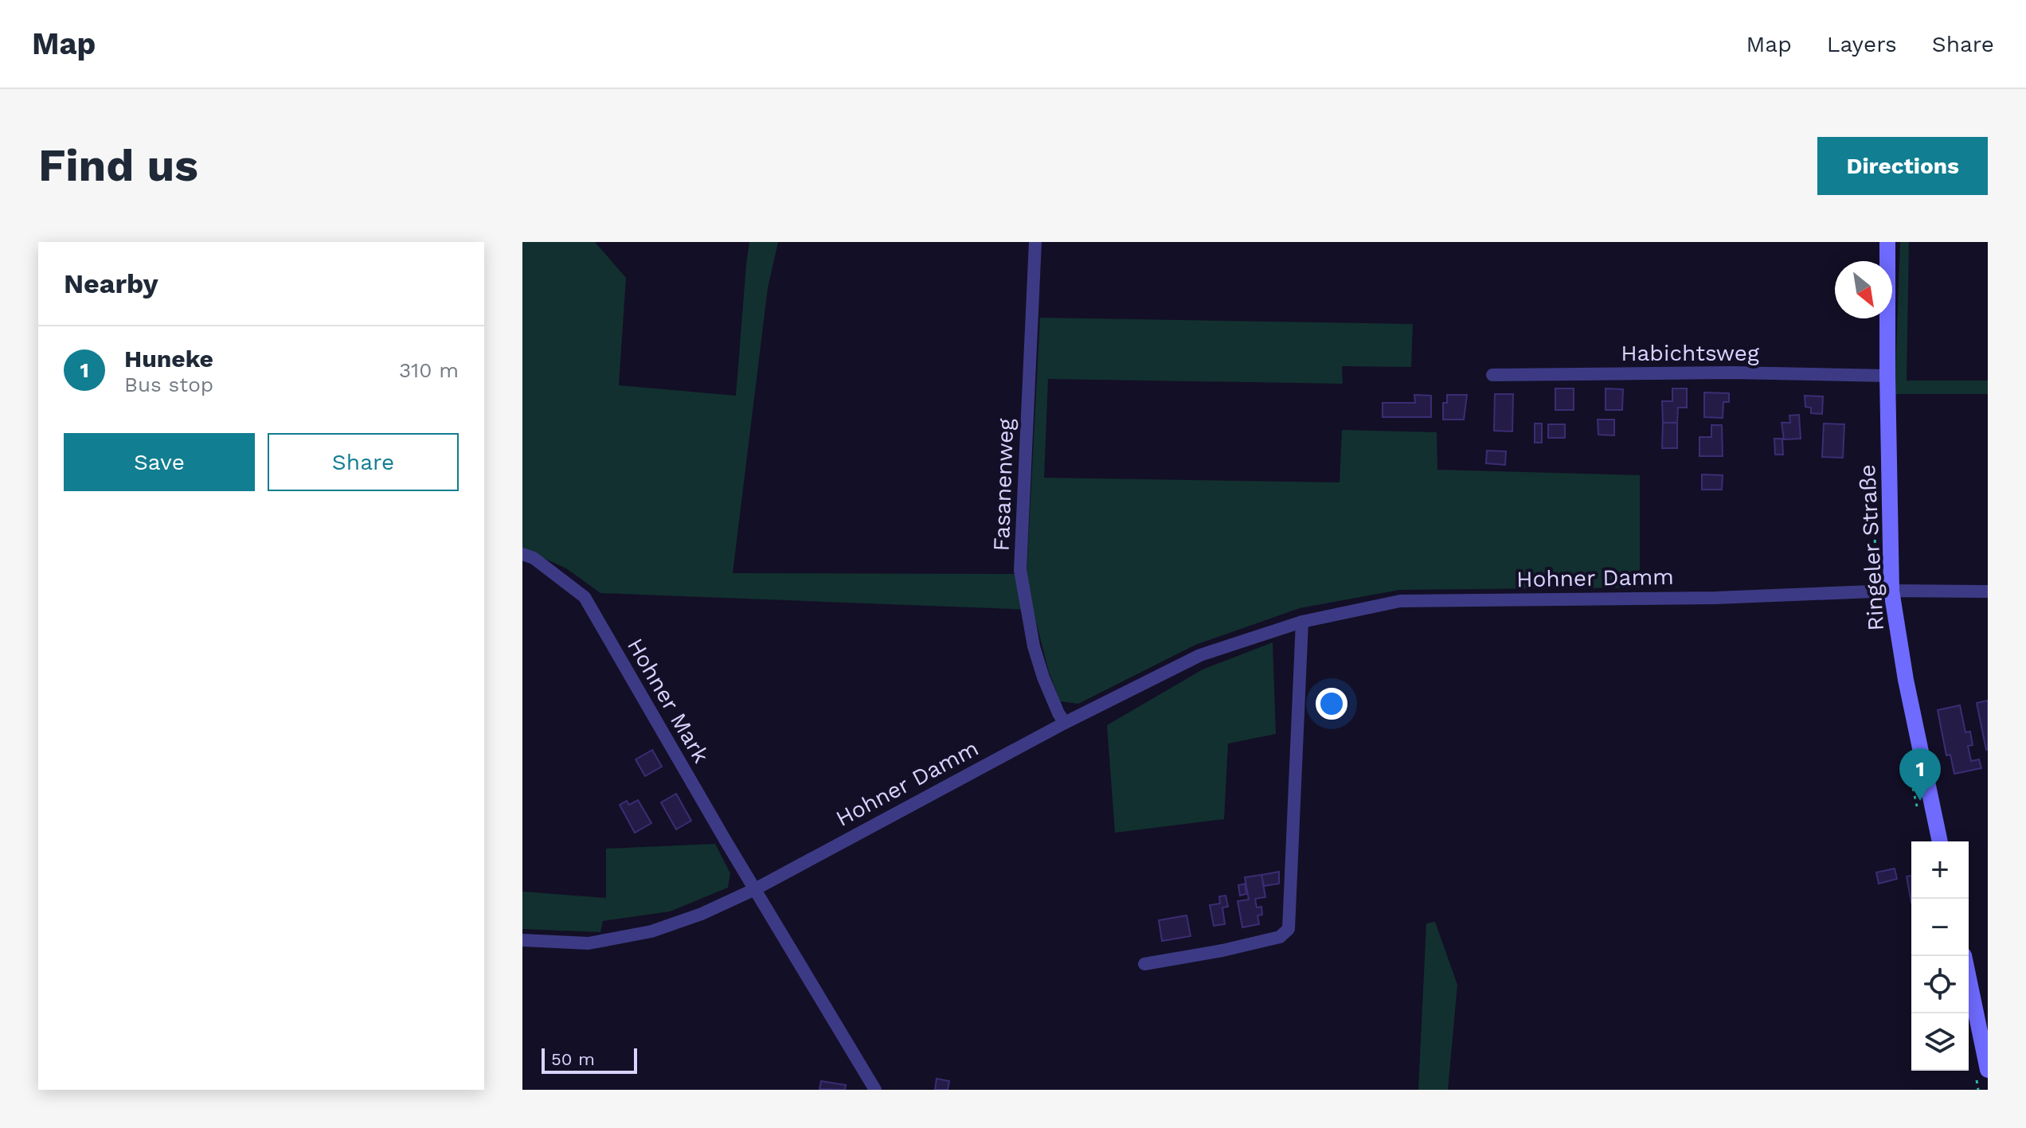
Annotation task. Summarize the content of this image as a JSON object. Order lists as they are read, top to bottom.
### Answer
{
  "streets": {
    "street": [
      "Habichtsweg",
      "Fasanenweg",
      "Ringeler Straße",
      "Hohner Damm",
      "Hohner Mark"
    ]
  },
  "crossings": [
    ["Habichtsweg", "Ringeler Straße"],
    ["Fasanenweg", "Hohner Damm"],
    ["Ringeler Straße", "Hohner Damm"],
    ["Hohner Damm", "Hohner Mark"]
  ],
  "scale_bar": "50 m",
  "north": "bottom right",
  "page": {
    "header": "Map",
    "nav": ["Map", "Layers", "Share"],
    "buttons": [
      "Directions",
      ["Save", "Share"]
    ],
    "title": "Find us",
    "heading": "Nearby",
    "list": [
      {
        "mark": "1",
        "name": "Huneke",
        "note": "Bus stop",
        "value": "310 m"
      }
    ],
    "pins": "1",
    "map_buttons": ["+", "−"],
    "scale": "50 m"
  }
}
